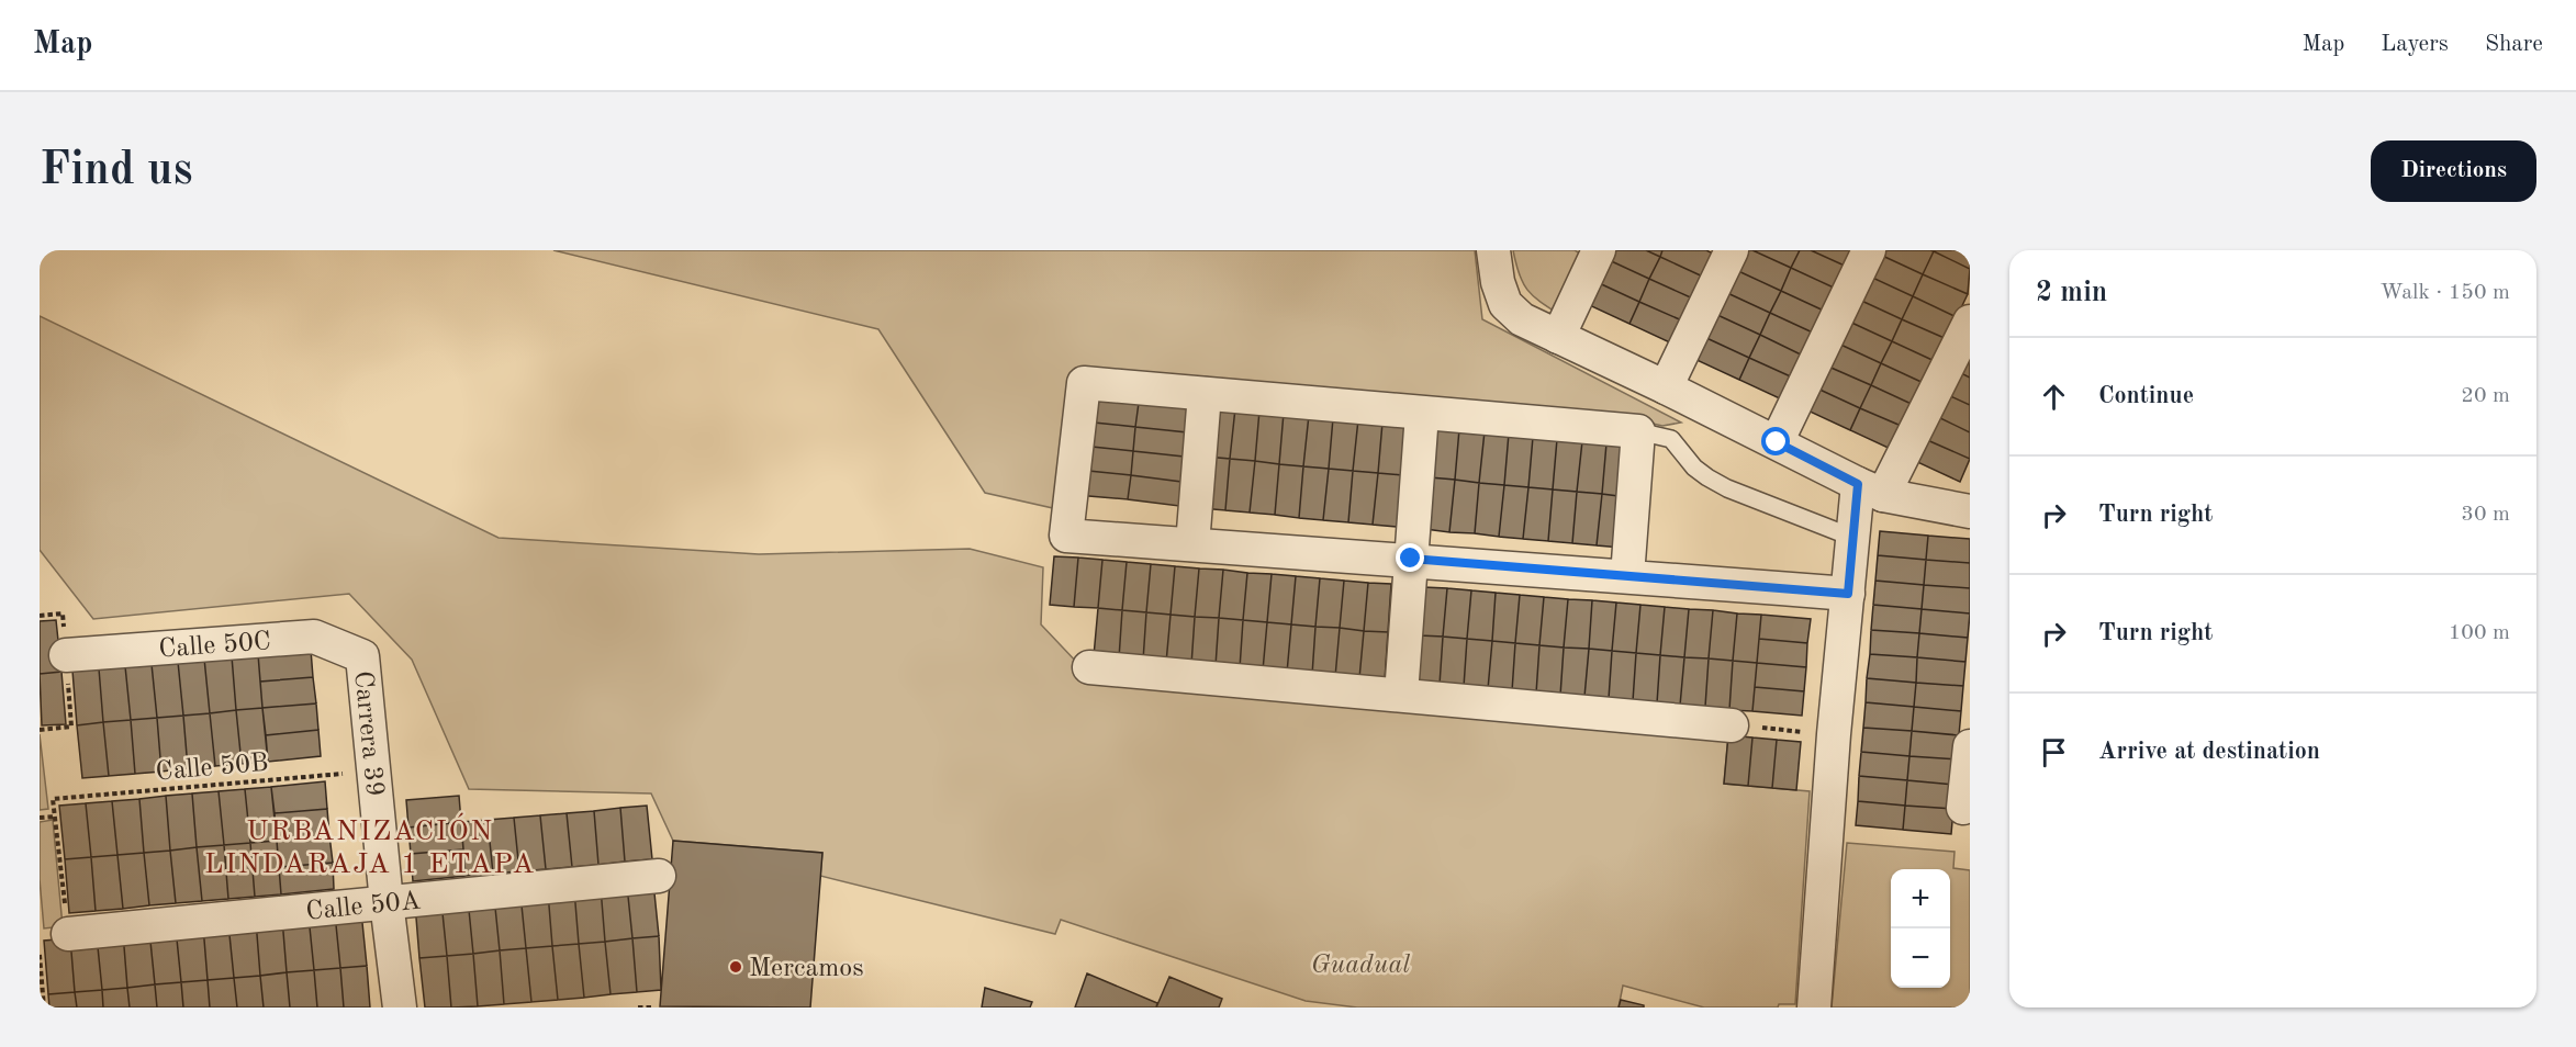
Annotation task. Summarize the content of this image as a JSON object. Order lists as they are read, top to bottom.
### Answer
{
  "streets": {
    "street": ["Calle 50C", "Carrera 39", "Calle 50A"],
    "path": ["Calle 50B"]
  },
  "crossings": [
    ["Calle 50C", "Carrera 39"],
    ["Carrera 39", "Calle 50B"],
    ["Carrera 39", "Calle 50A"]
  ],
  "districts": ["URBANIZACIÓN LINDARAJA 1 ETAPA"],
  "parks": ["Guadual"],
  "places": ["Mercamos"],
  "page": {
    "header": "Map",
    "nav": ["Map", "Layers", "Share"],
    "buttons": "Directions",
    "title": "Find us",
    "heading": ["2 min", "Walk · 150 m"],
    "list": [
      ["Continue", "20 m"],
      ["Turn right", "30 m"],
      ["Turn right", "100 m"],
      "Arrive at destination"
    ],
    "map_buttons": ["+", "−"]
  }
}
